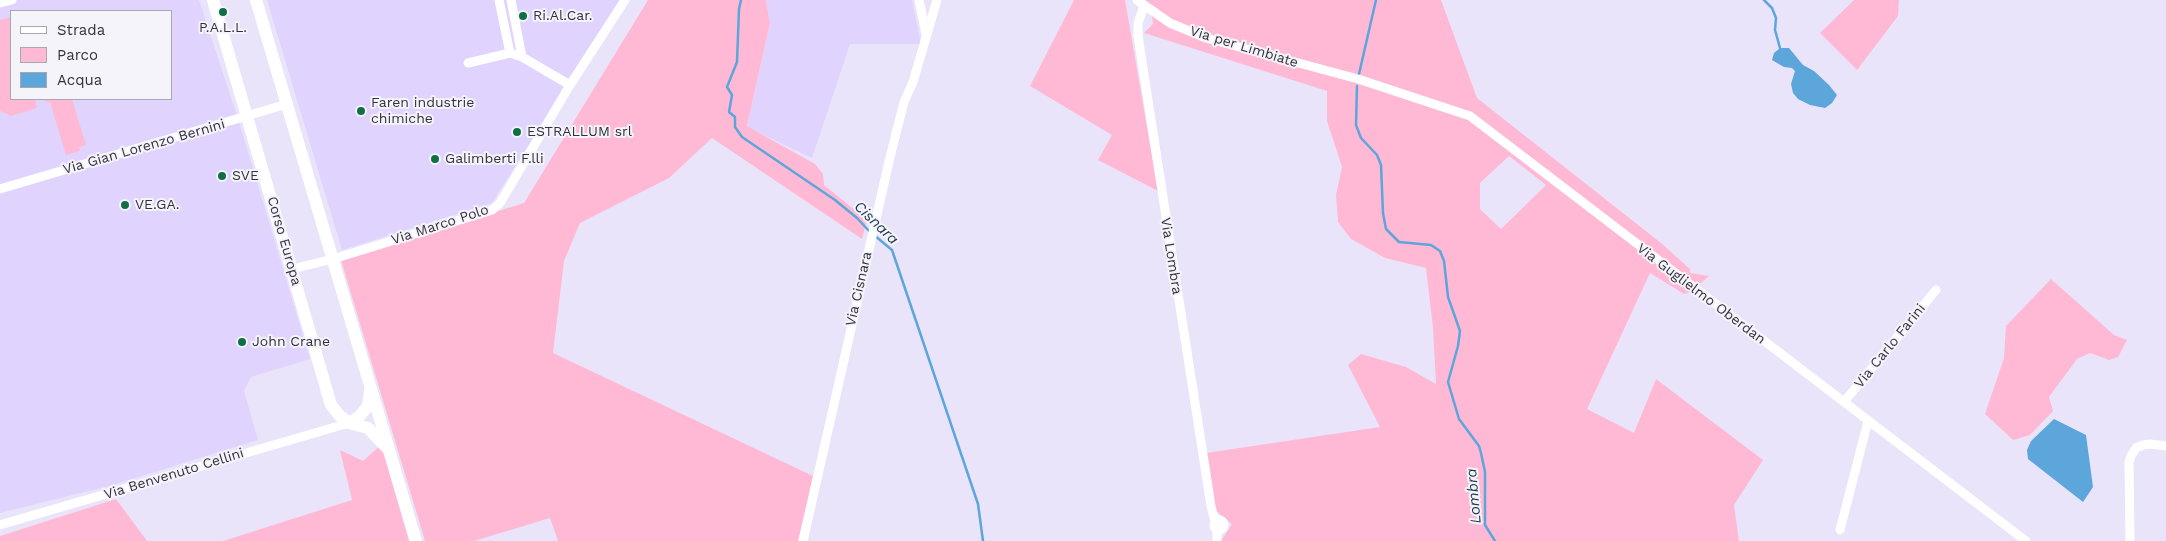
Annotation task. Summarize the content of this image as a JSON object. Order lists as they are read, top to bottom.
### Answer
{
  "streets": {
    "street": [
      "Via per Limbiate",
      "Via Gian Lorenzo Bernini",
      "Via Marco Polo",
      "Corso Europa",
      "Via Lombra",
      "Via Cisnara",
      "Via Guglielmo Oberdan",
      "Via Carlo Farini",
      "Via Benvenuto Cellini"
    ]
  },
  "crossings": [
    ["Via per Limbiate", "Via Lombra"],
    ["Via per Limbiate", "Via Guglielmo Oberdan"],
    ["Via Gian Lorenzo Bernini", "Corso Europa"],
    ["Via Marco Polo", "Corso Europa"],
    ["Corso Europa", "Via Benvenuto Cellini"],
    ["Via Guglielmo Oberdan", "Via Carlo Farini"]
  ],
  "water": ["Cisnara", "Lombra"],
  "places": [
    "P.A.L.L.",
    "Ri.Al.Car.",
    "Faren industrie chimiche",
    "ESTRALLUM srl",
    "Galimberti F.lli",
    "SVE",
    "VE.GA.",
    "John Crane"
  ],
  "legend": ["Strada", "Parco", "Acqua"]
}
